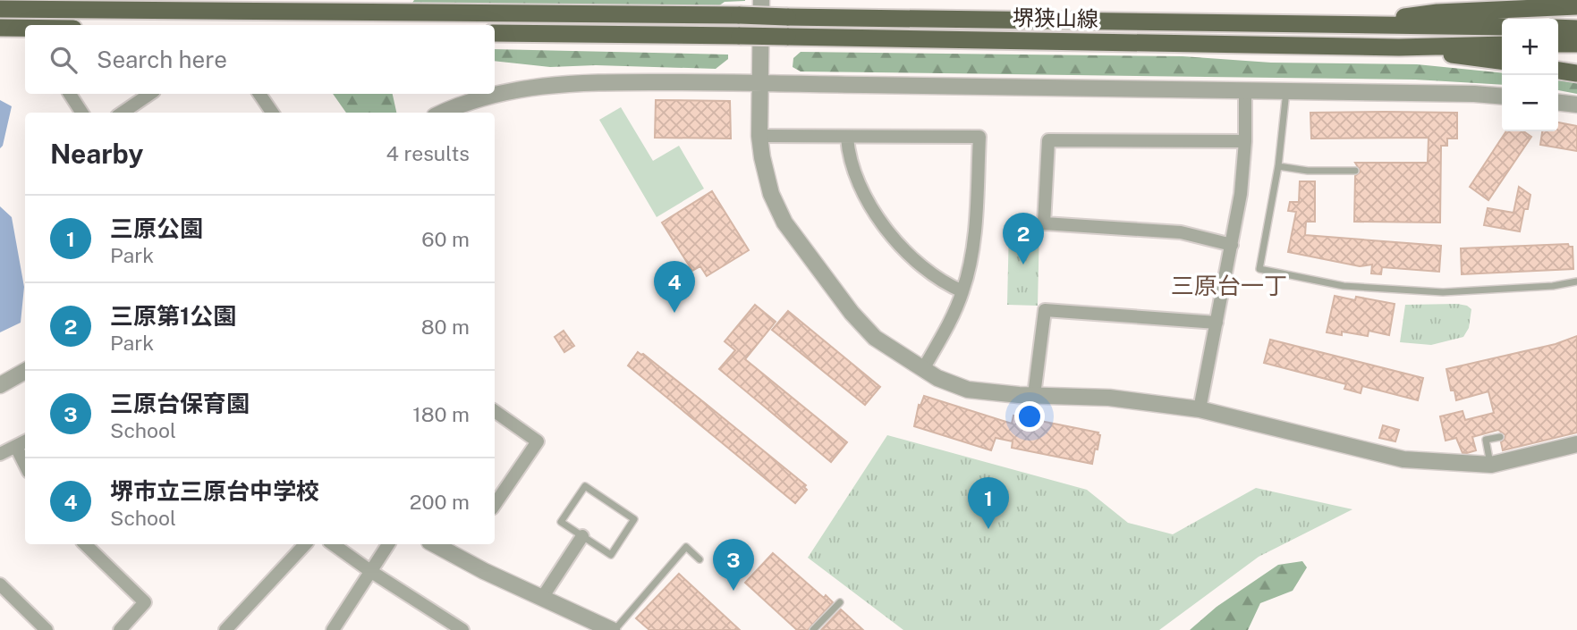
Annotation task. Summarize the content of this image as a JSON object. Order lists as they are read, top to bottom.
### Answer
{
  "streets": {
    "main road": ["堺狭山線"]
  },
  "districts": ["三原台一丁"],
  "page": {
    "map_buttons": ["+", "−"],
    "search": "Search here",
    "heading": ["Nearby", "4 results"],
    "list": [
      {
        "mark": "1",
        "name": "三原公園",
        "note": "Park",
        "value": "60 m"
      },
      {
        "mark": "2",
        "name": "三原第1公園",
        "note": "Park",
        "value": "80 m"
      },
      {
        "mark": "3",
        "name": "三原台保育園",
        "note": "School",
        "value": "180 m"
      },
      {
        "mark": "4",
        "name": "堺市立三原台中学校",
        "note": "School",
        "value": "200 m"
      }
    ],
    "pins": [
      "2",
      "4",
      "1",
      "3"
    ]
  }
}
